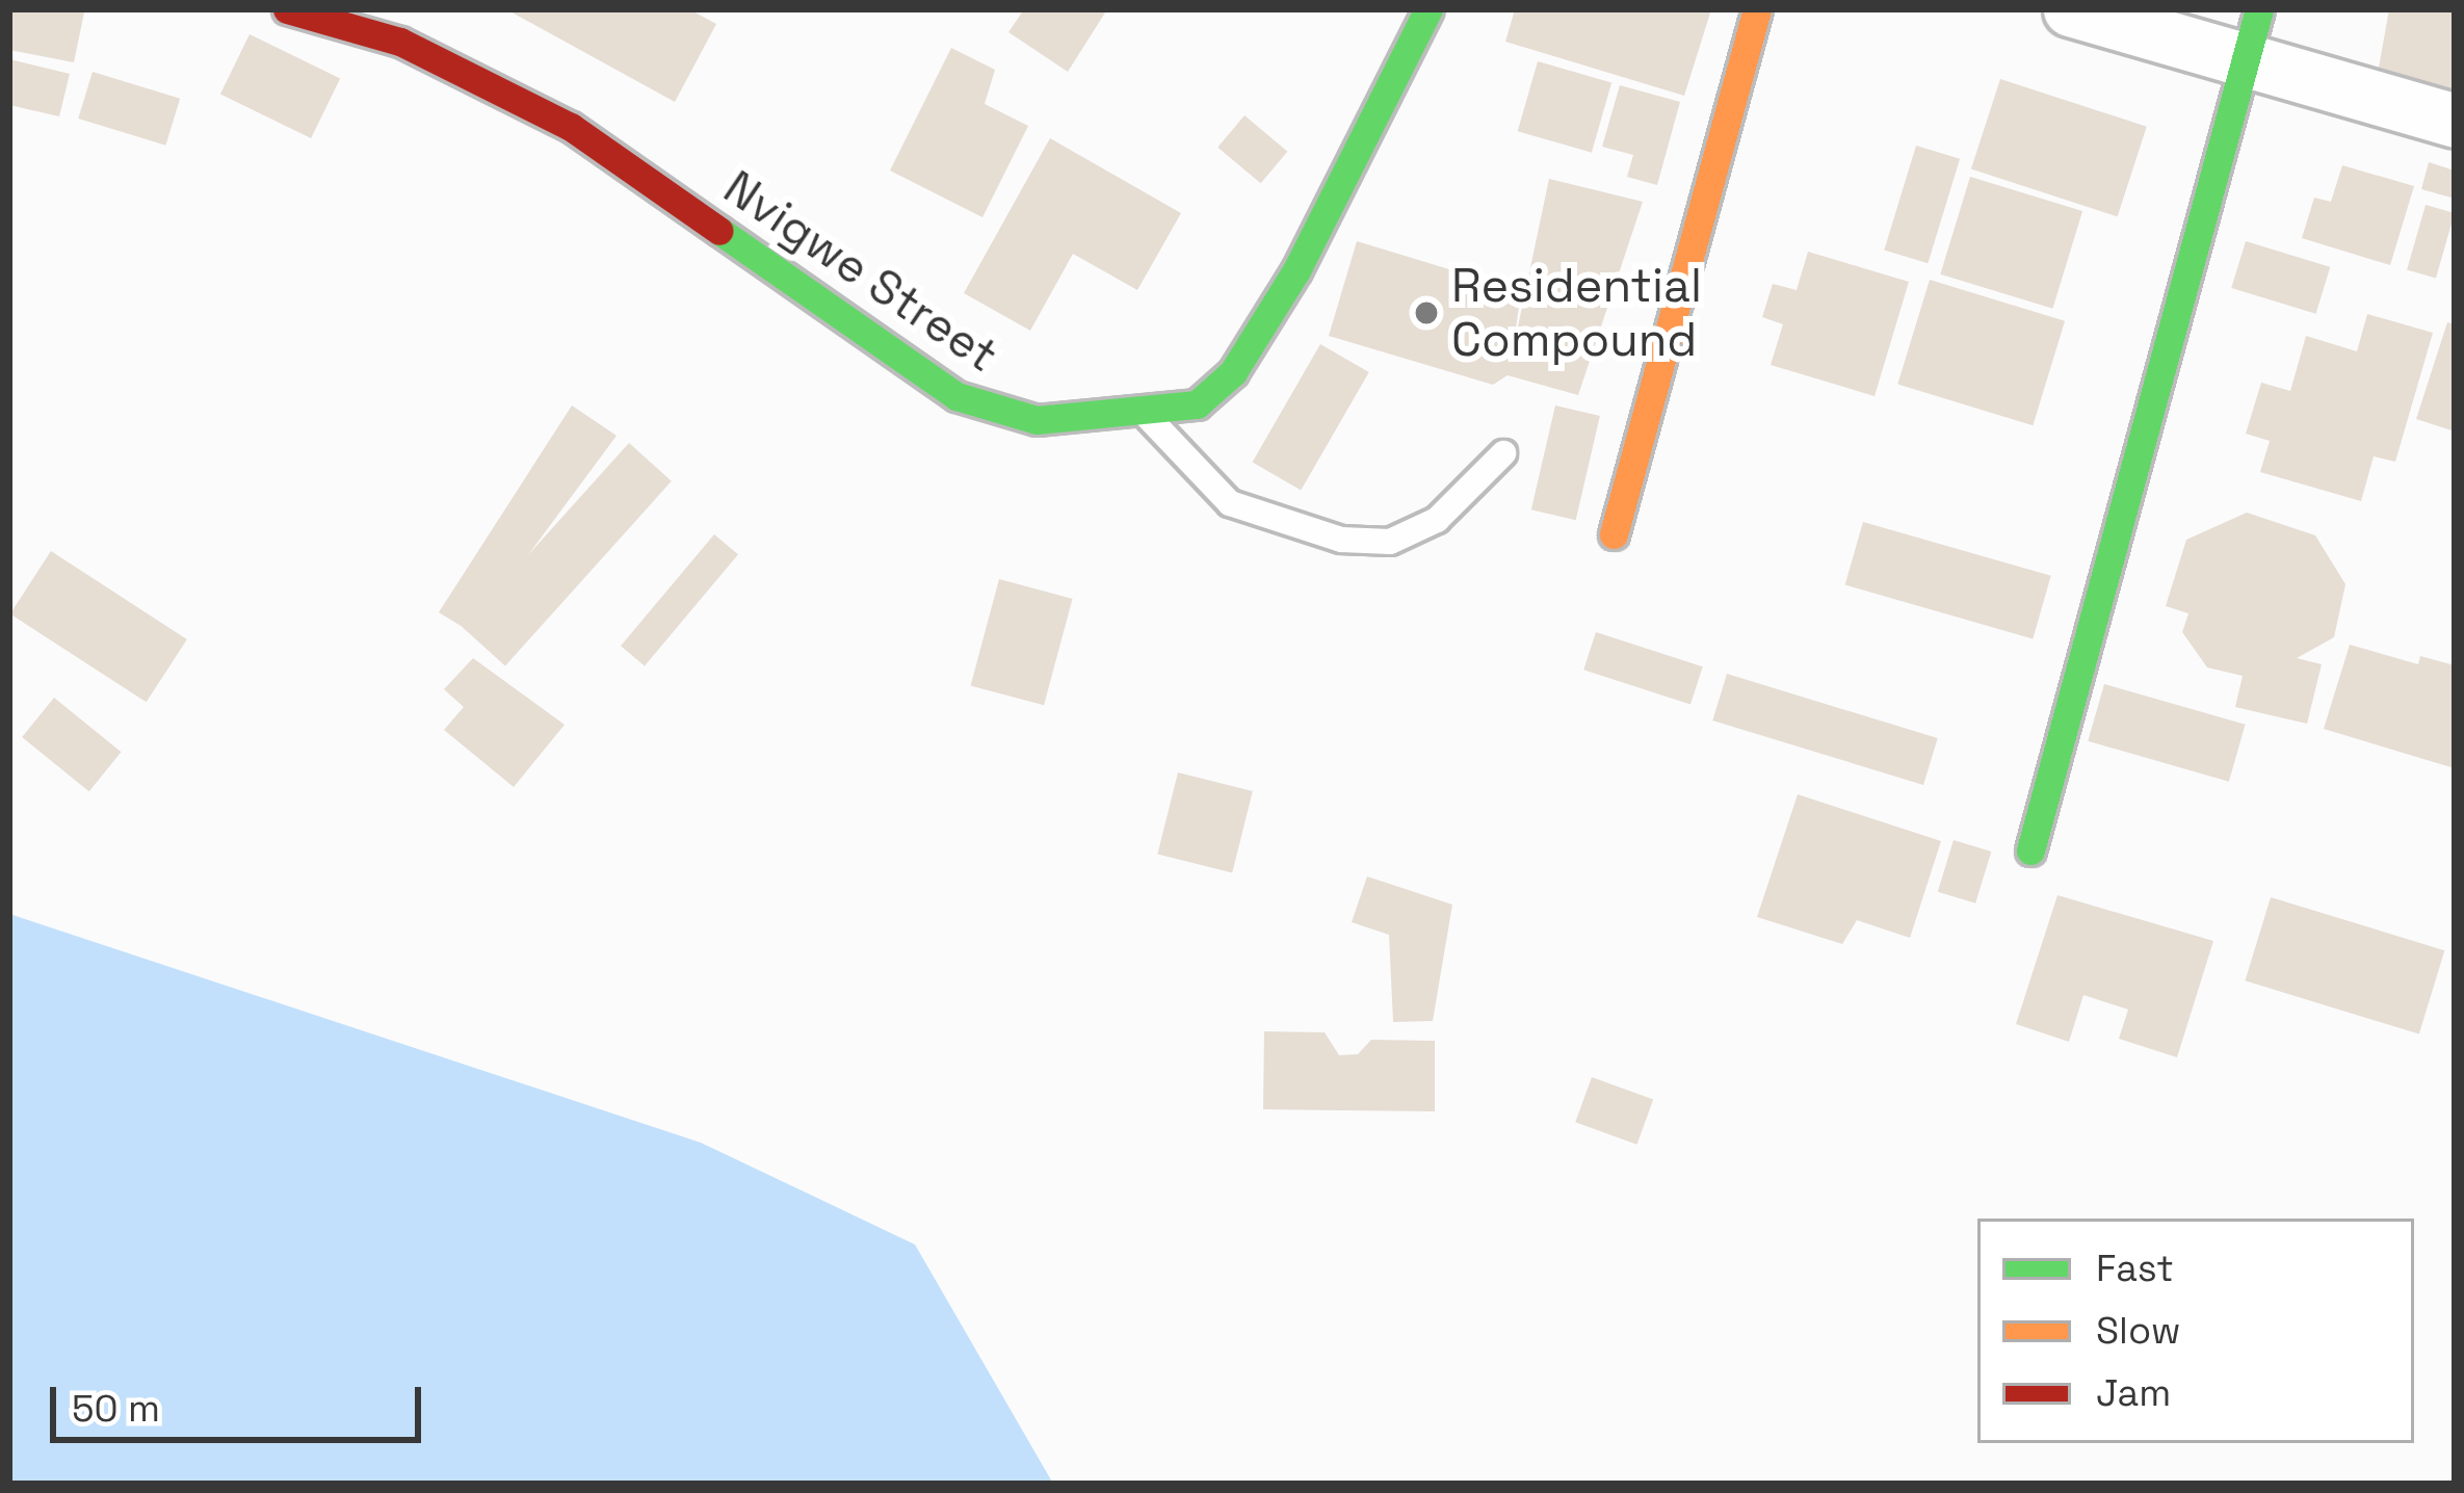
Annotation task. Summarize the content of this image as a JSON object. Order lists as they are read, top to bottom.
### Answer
{
  "streets": {
    "street": ["Nvigwe Street"]
  },
  "places": ["Residential Compound"],
  "legend": ["Fast", "Slow", "Jam"],
  "scale_bar": "50 m"
}
